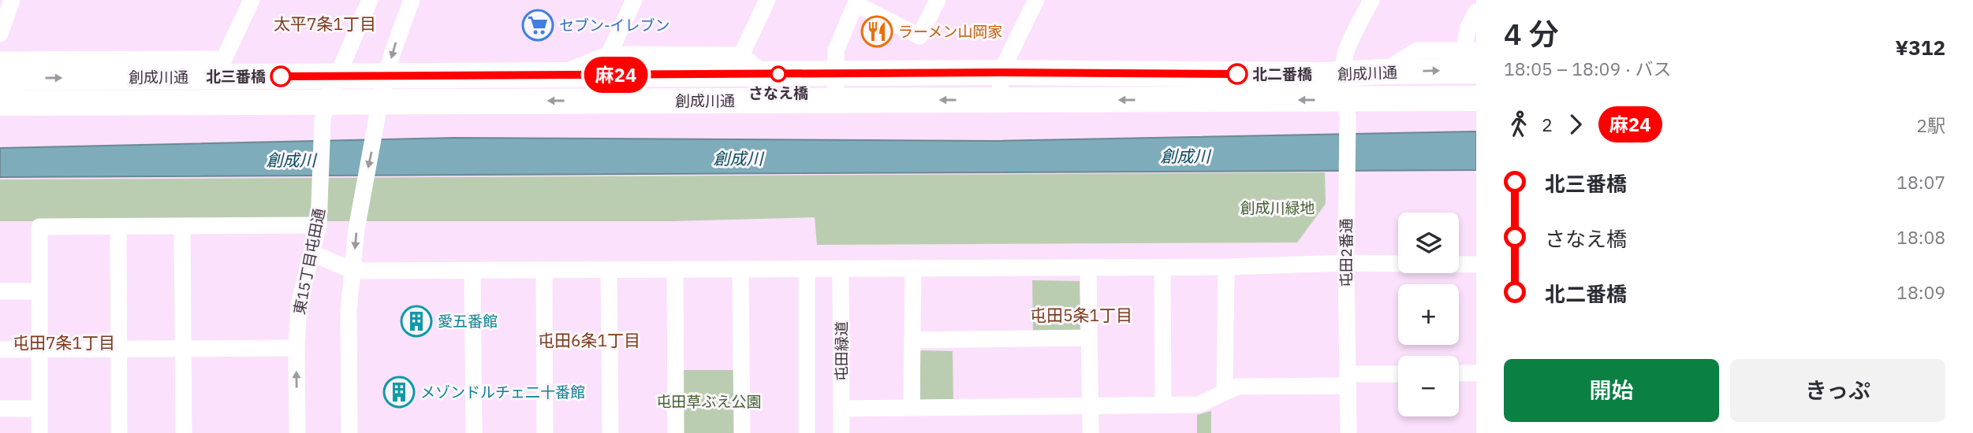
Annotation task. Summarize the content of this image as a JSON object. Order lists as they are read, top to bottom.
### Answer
{
  "streets": {
    "highway": ["創成川通"],
    "street": ["屯田2番通", "東15丁目屯田通", "屯田緑道"]
  },
  "crossings": [
    ["創成川通", "屯田2番通"],
    ["創成川通", "東15丁目屯田通"]
  ],
  "districts": [
    "太平7条1丁目",
    "屯田5条1丁目",
    "屯田6条1丁目",
    "屯田7条1丁目"
  ],
  "water": ["創成川"],
  "parks": ["創成川緑地", "屯田草ぶえ公園"],
  "places": {
    "supermarket": ["セブン-イレブン"],
    "restaurant": ["ラーメン山岡家"],
    "other": ["さなえ橋", "北二番橋", "北三番橋"],
    "building": ["愛五番館", "メゾンドルチェ二十番館"]
  },
  "lines": ["bus line 麻24"],
  "page": {
    "on_map": "麻24",
    "heading": ["4 分", "18:05 – 18:09 · バス", "¥312"],
    "legs": ["2", "麻24", "2駅"],
    "list": [
      {
        "name": "北三番橋",
        "value": "18:07"
      },
      {
        "name": "さなえ橋",
        "value": "18:08"
      },
      {
        "name": "北二番橋",
        "value": "18:09"
      }
    ],
    "map_buttons": ["+", "−"],
    "buttons": ["開始", "きっぷ"]
  }
}
